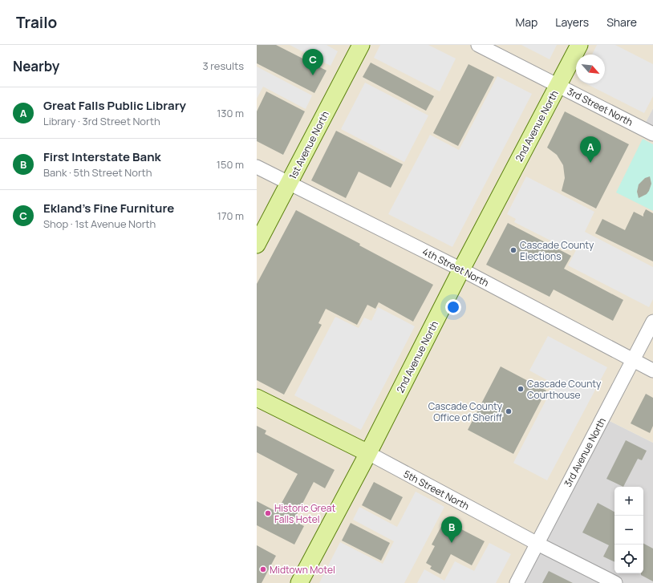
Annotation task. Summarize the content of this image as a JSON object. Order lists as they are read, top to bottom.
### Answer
{
  "streets": {
    "main road": ["2nd Avenue North", "1st Avenue North", "5th Street North"],
    "street": ["3rd Street North", "4th Street North", "3rd Avenue North"]
  },
  "crossings": [
    ["3rd Street North", "2nd Avenue North"],
    ["2nd Avenue North", "4th Street North"],
    ["2nd Avenue North", "5th Street North"],
    ["1st Avenue North", "4th Street North"],
    ["4th Street North", "3rd Avenue North"],
    ["3rd Avenue North", "5th Street North"]
  ],
  "places": [
    "Cascade County Elections",
    "Cascade County Courthouse",
    "Cascade County Office of Sheriff",
    "Historic Great Falls Hotel",
    "Midtown Motel"
  ],
  "north": "bottom right",
  "page": {
    "header": "Trailo",
    "nav": ["Map", "Layers", "Share"],
    "heading": ["Nearby", "3 results"],
    "pins": ["C", "A", "B"],
    "list": [
      {
        "mark": "A",
        "name": "Great Falls Public Library",
        "note": "Library · 3rd Street North",
        "value": "130 m"
      },
      {
        "mark": "B",
        "name": "First Interstate Bank",
        "note": "Bank · 5th Street North",
        "value": "150 m"
      },
      {
        "mark": "C",
        "name": "Ekland's Fine Furniture",
        "note": "Shop · 1st Avenue North",
        "value": "170 m"
      }
    ],
    "map_buttons": ["+", "−"]
  }
}
